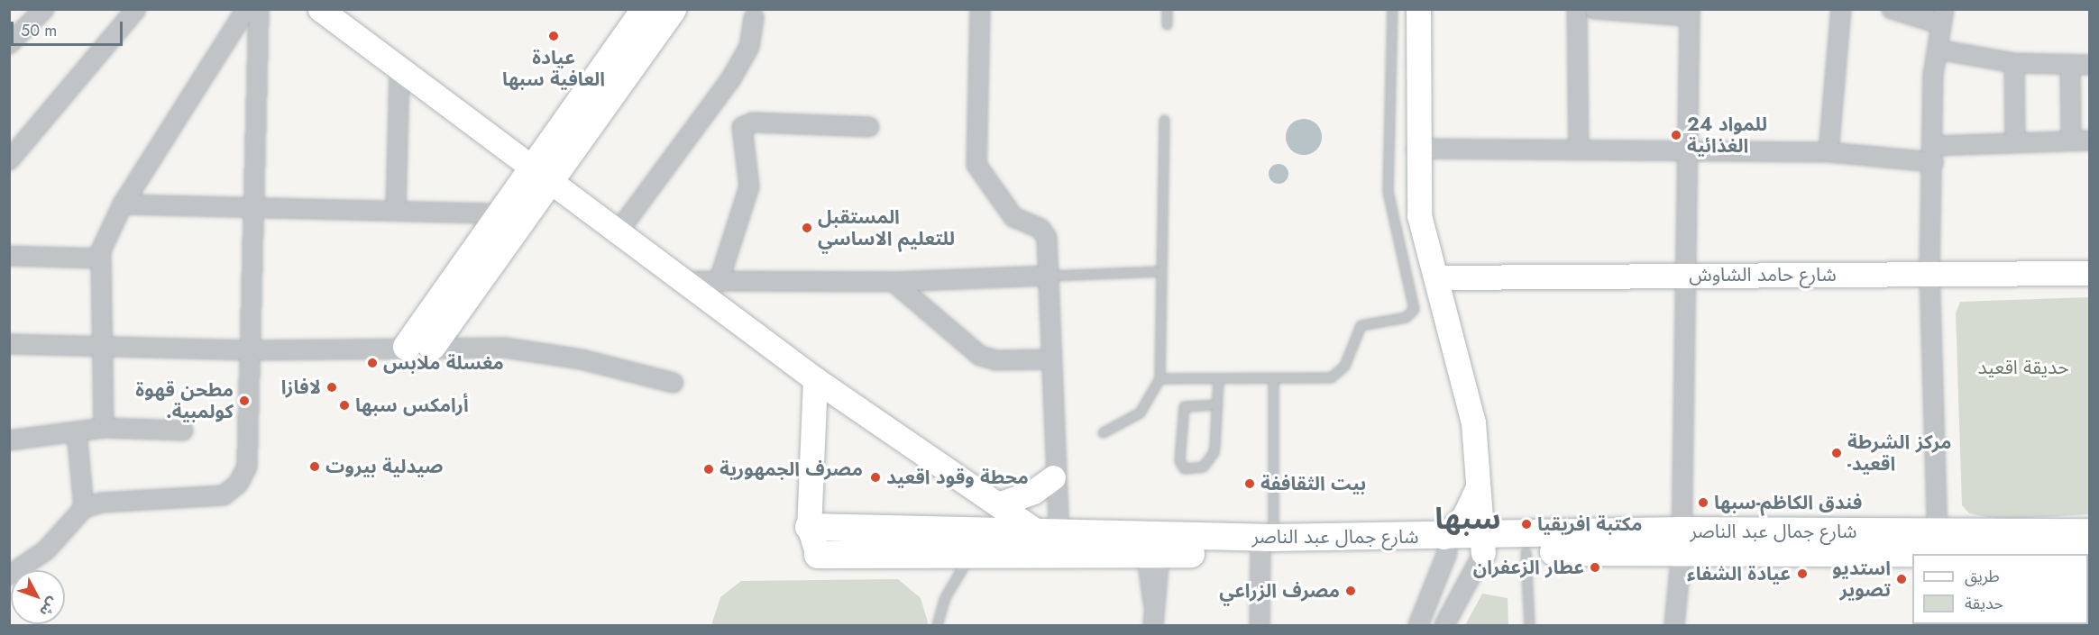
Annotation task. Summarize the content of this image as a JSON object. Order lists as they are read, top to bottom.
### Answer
{
  "streets": {
    "main road": ["شارع جمال عبد الناصر"],
    "street": ["شارع حامد الشاوش"]
  },
  "districts": ["سبها"],
  "parks": ["حديقة اقعيد"],
  "places": [
    "عيادة العافية سبها",
    "24 للمواد الغذائية",
    "المستقبل للتعليم الاساسي",
    "مغسلة ملابس",
    "لافازا",
    "مطحن قهوة .كولمبية",
    "أرامكس سبها",
    "مركز الشرطة -اقعيد",
    "صيدلية بيروت",
    "مصرف الجمهورية",
    "محطة وقود اقعيد",
    "بيت الثقاففة",
    "فندق الكاظم-سبها",
    "مكتبة افريقيا",
    "عطار الزعفران",
    "عيادة الشفاء",
    "استديو تصوير",
    "مصرف الزراعي"
  ],
  "legend": ["طريق", "حديقة"],
  "scale_bar": "50 m",
  "north": "bottom right"
}
